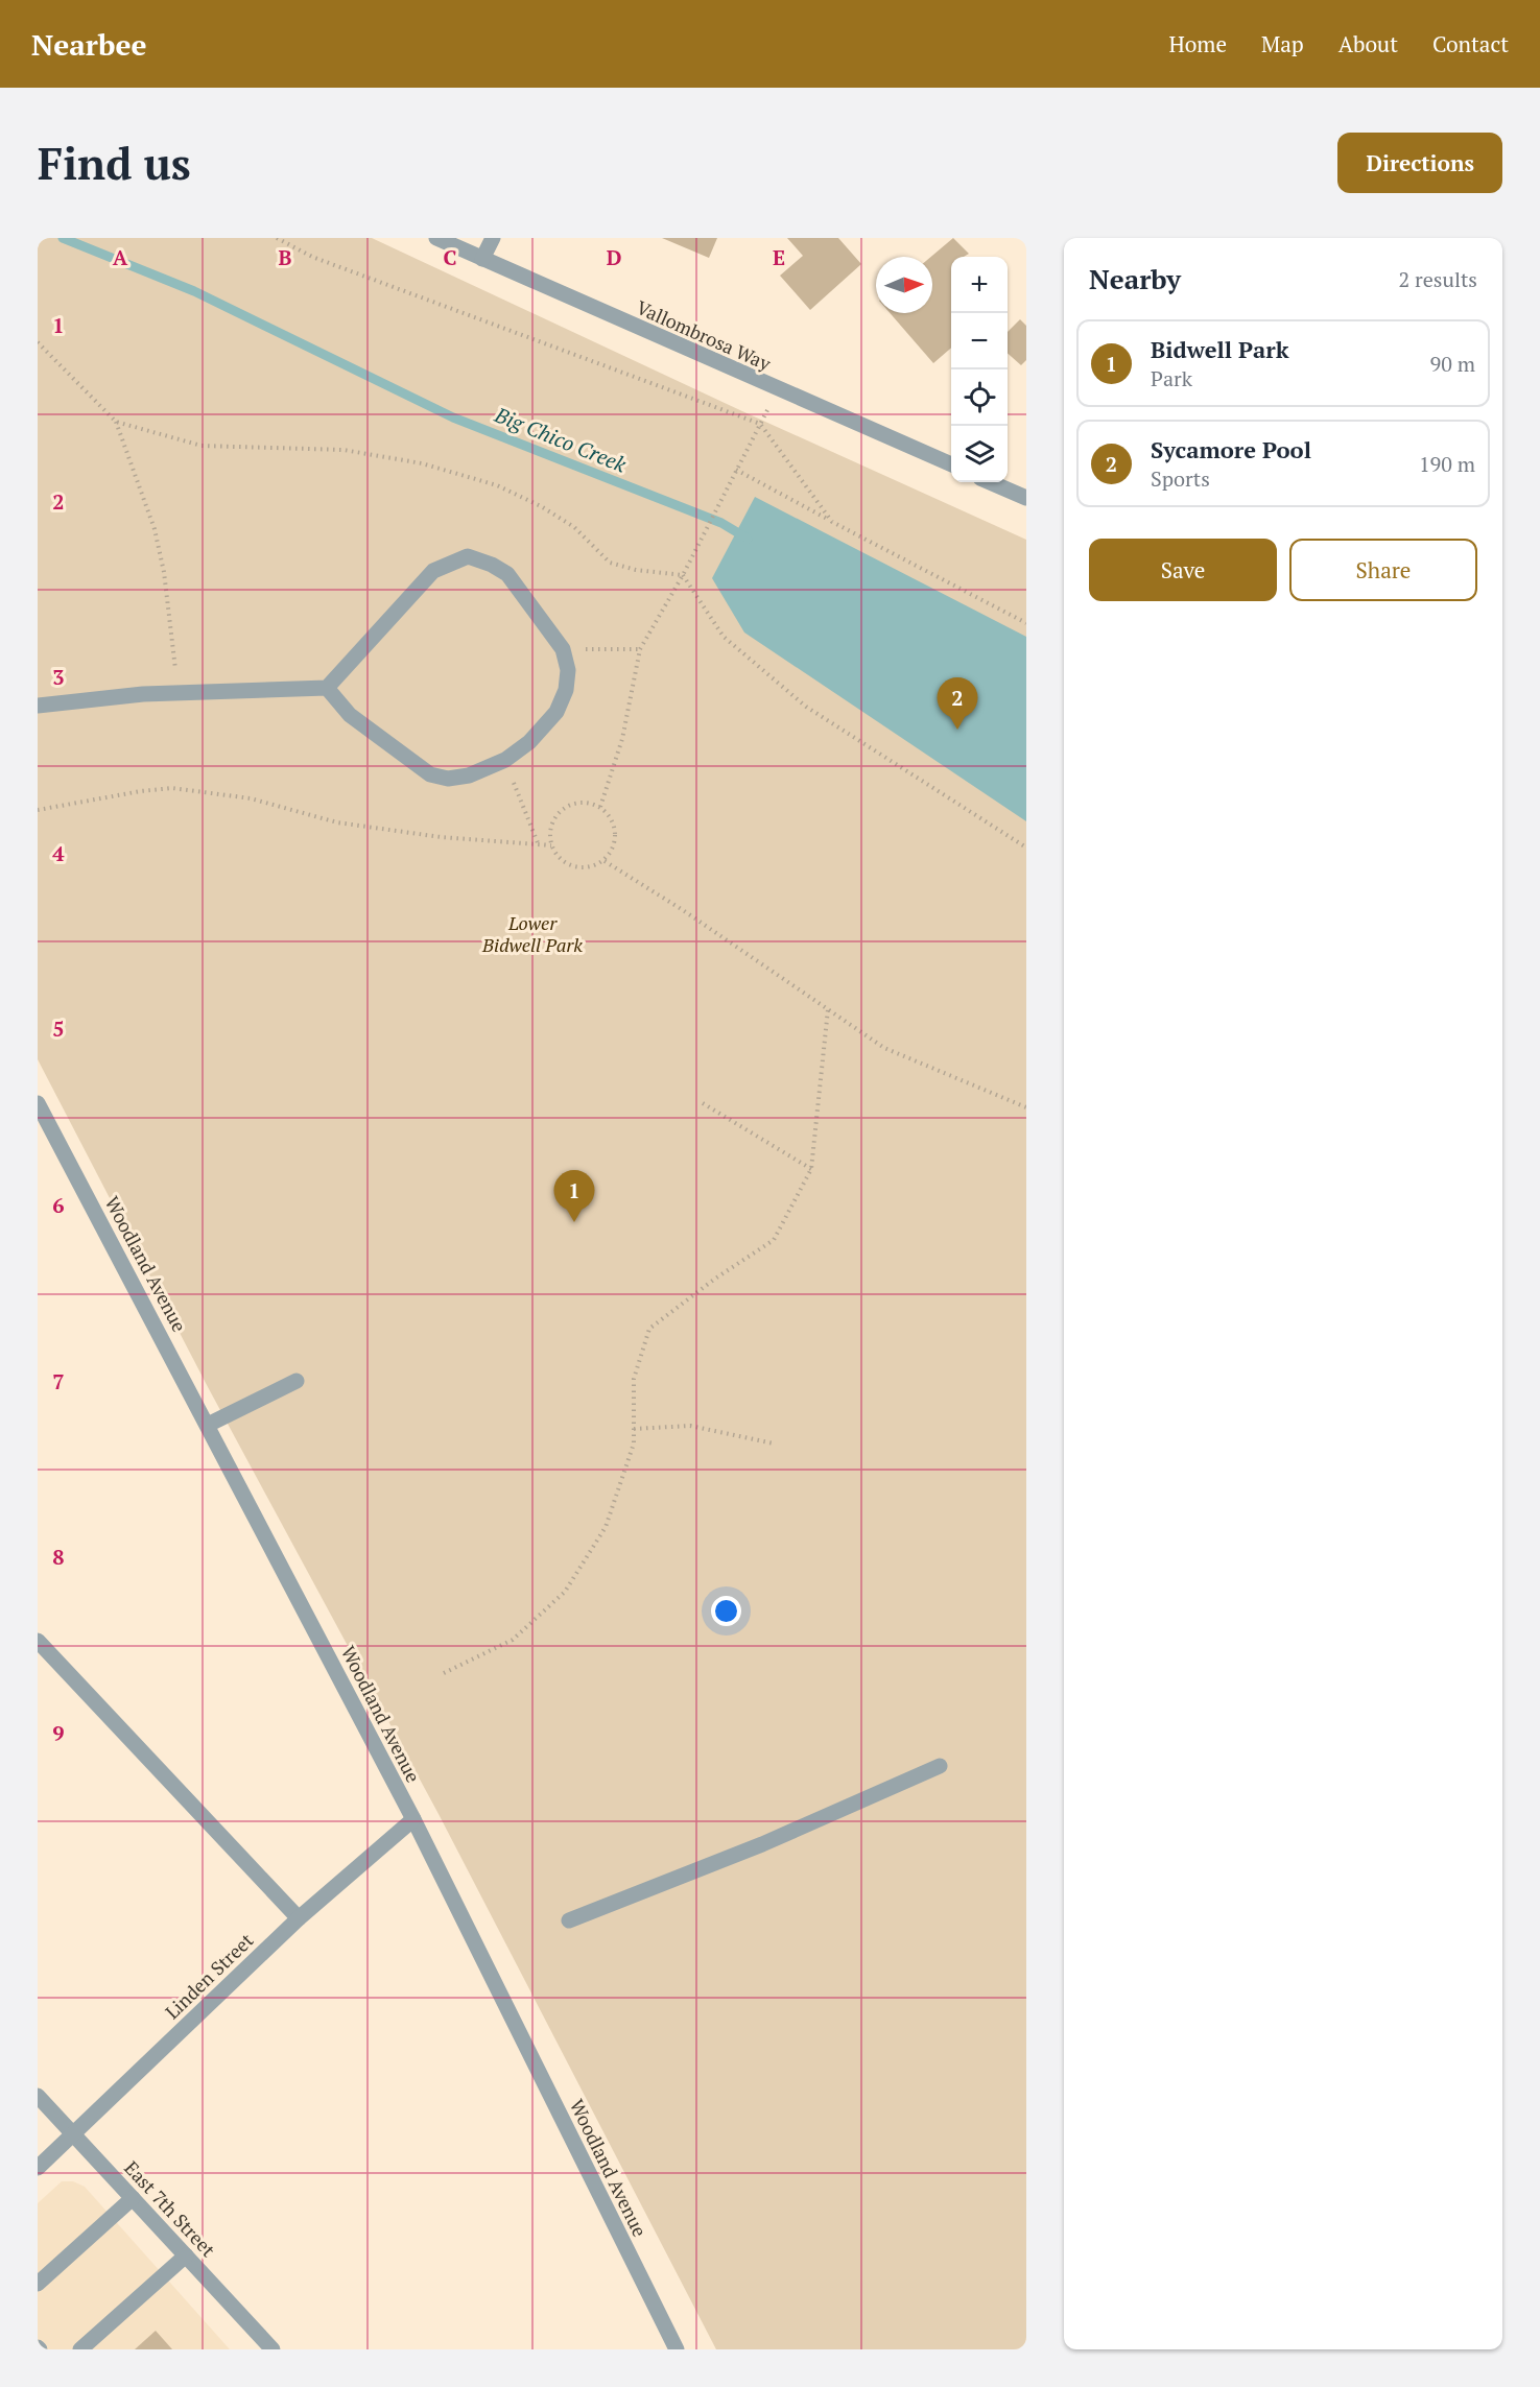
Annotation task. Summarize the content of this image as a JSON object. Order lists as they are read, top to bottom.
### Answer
{
  "streets": {
    "street": [
      "Vallombrosa Way",
      "Woodland Avenue",
      "Linden Street",
      "East 7th Street"
    ]
  },
  "crossings": [
    ["Woodland Avenue", "Linden Street"],
    ["Linden Street", "East 7th Street"]
  ],
  "water": ["Big Chico Creek"],
  "parks": ["Lower Bidwell Park"],
  "north": "right",
  "page": {
    "header": "Nearbee",
    "nav": [
      "Home",
      "Map",
      "About",
      "Contact"
    ],
    "buttons": [
      "Directions",
      ["Save", "Share"]
    ],
    "title": "Find us",
    "heading": ["Nearby", "2 results"],
    "map_buttons": ["+", "−"],
    "list": [
      {
        "mark": "1",
        "name": "Bidwell Park",
        "note": "Park",
        "value": "90 m"
      },
      {
        "mark": "2",
        "name": "Sycamore Pool",
        "note": "Sports",
        "value": "190 m"
      }
    ],
    "pins": ["2", "1"]
  },
  "grid": {
    "columns": [
      "A",
      "B",
      "C",
      "D",
      "E"
    ],
    "rows": [
      "1",
      "2",
      "3",
      "4",
      "5",
      "6",
      "7",
      "8",
      "9"
    ]
  }
}
